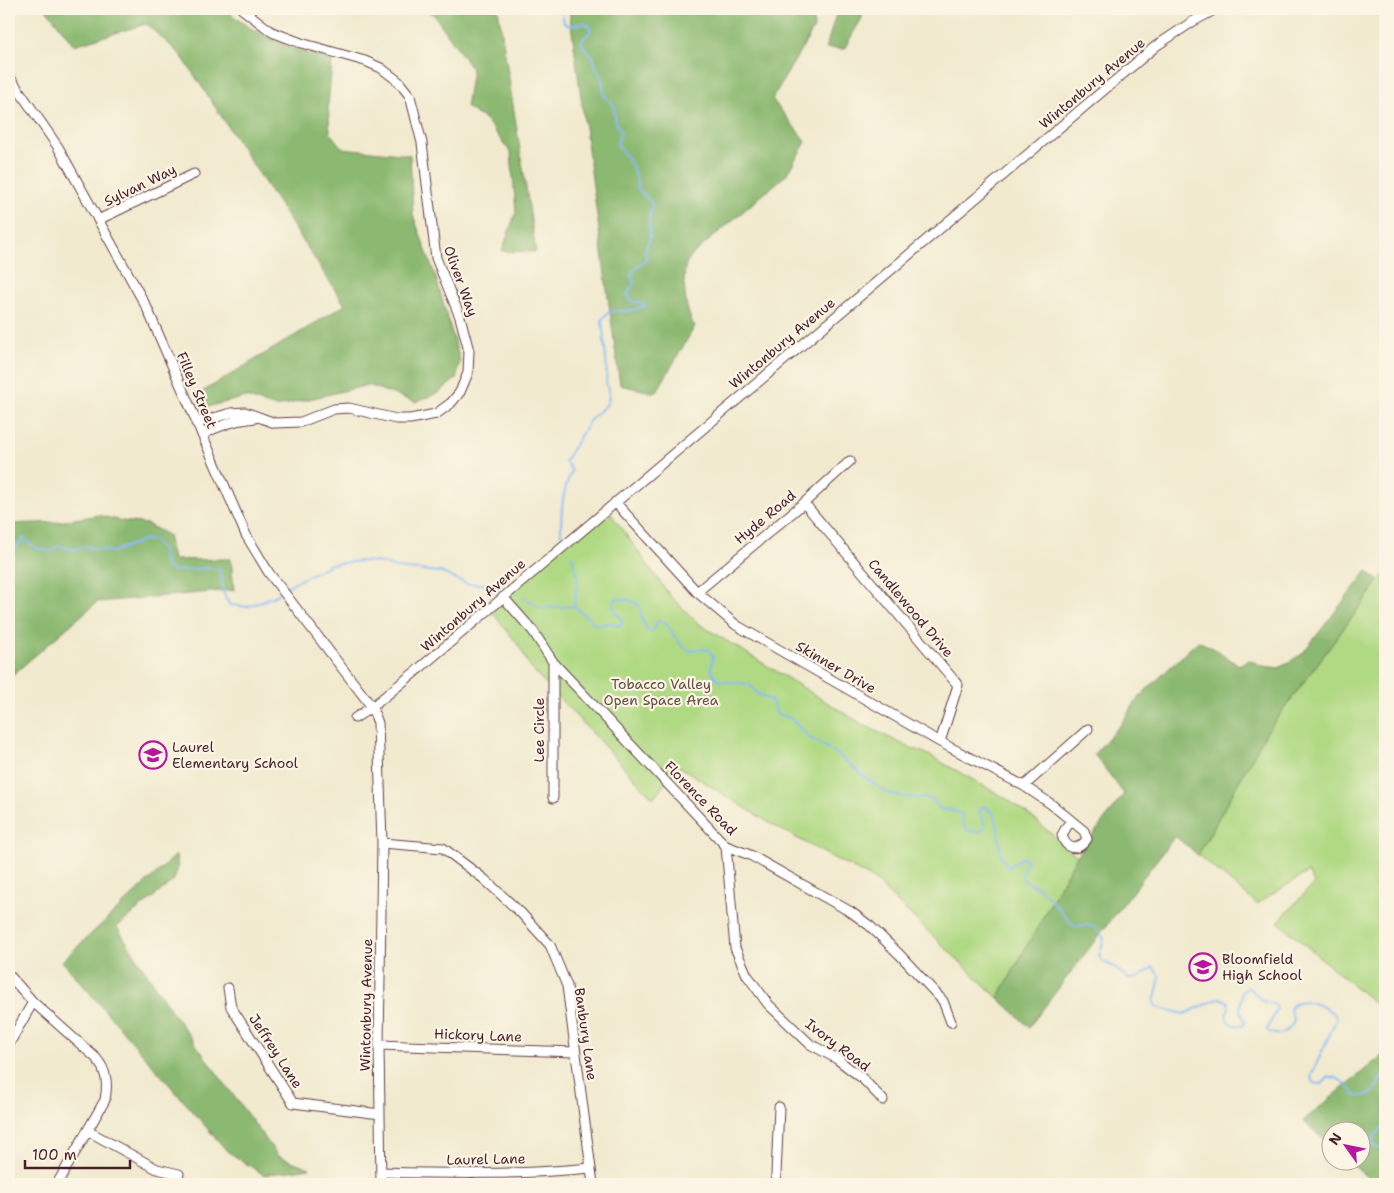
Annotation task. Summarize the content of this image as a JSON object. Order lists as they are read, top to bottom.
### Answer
{
  "streets": {
    "street": [
      "Wintonbury Avenue",
      "Sylvan Way",
      "Oliver Way",
      "Filley Street",
      "Hyde Road",
      "Candlewood Drive",
      "Skinner Drive",
      "Lee Circle",
      "Florence Road",
      "Banbury Lane",
      "Hickory Lane",
      "Ivory Road",
      "Jeffrey Lane",
      "Laurel Lane"
    ]
  },
  "crossings": [
    ["Wintonbury Avenue", "Filley Street"],
    ["Wintonbury Avenue", "Skinner Drive"],
    ["Wintonbury Avenue", "Florence Road"],
    ["Wintonbury Avenue", "Banbury Lane"],
    ["Wintonbury Avenue", "Hickory Lane"],
    ["Wintonbury Avenue", "Jeffrey Lane"],
    ["Wintonbury Avenue", "Laurel Lane"],
    ["Sylvan Way", "Filley Street"],
    ["Oliver Way", "Filley Street"],
    ["Hyde Road", "Candlewood Drive"],
    ["Hyde Road", "Skinner Drive"],
    ["Candlewood Drive", "Skinner Drive"],
    ["Lee Circle", "Florence Road"],
    ["Florence Road", "Ivory Road"],
    ["Banbury Lane", "Hickory Lane"],
    ["Banbury Lane", "Laurel Lane"]
  ],
  "parks": ["Tobacco Valley Open Space Area"],
  "places": {
    "school or university": ["Laurel Elementary School", "Bloomfield High School"]
  },
  "scale_bar": "100 m",
  "north": "top left"
}
